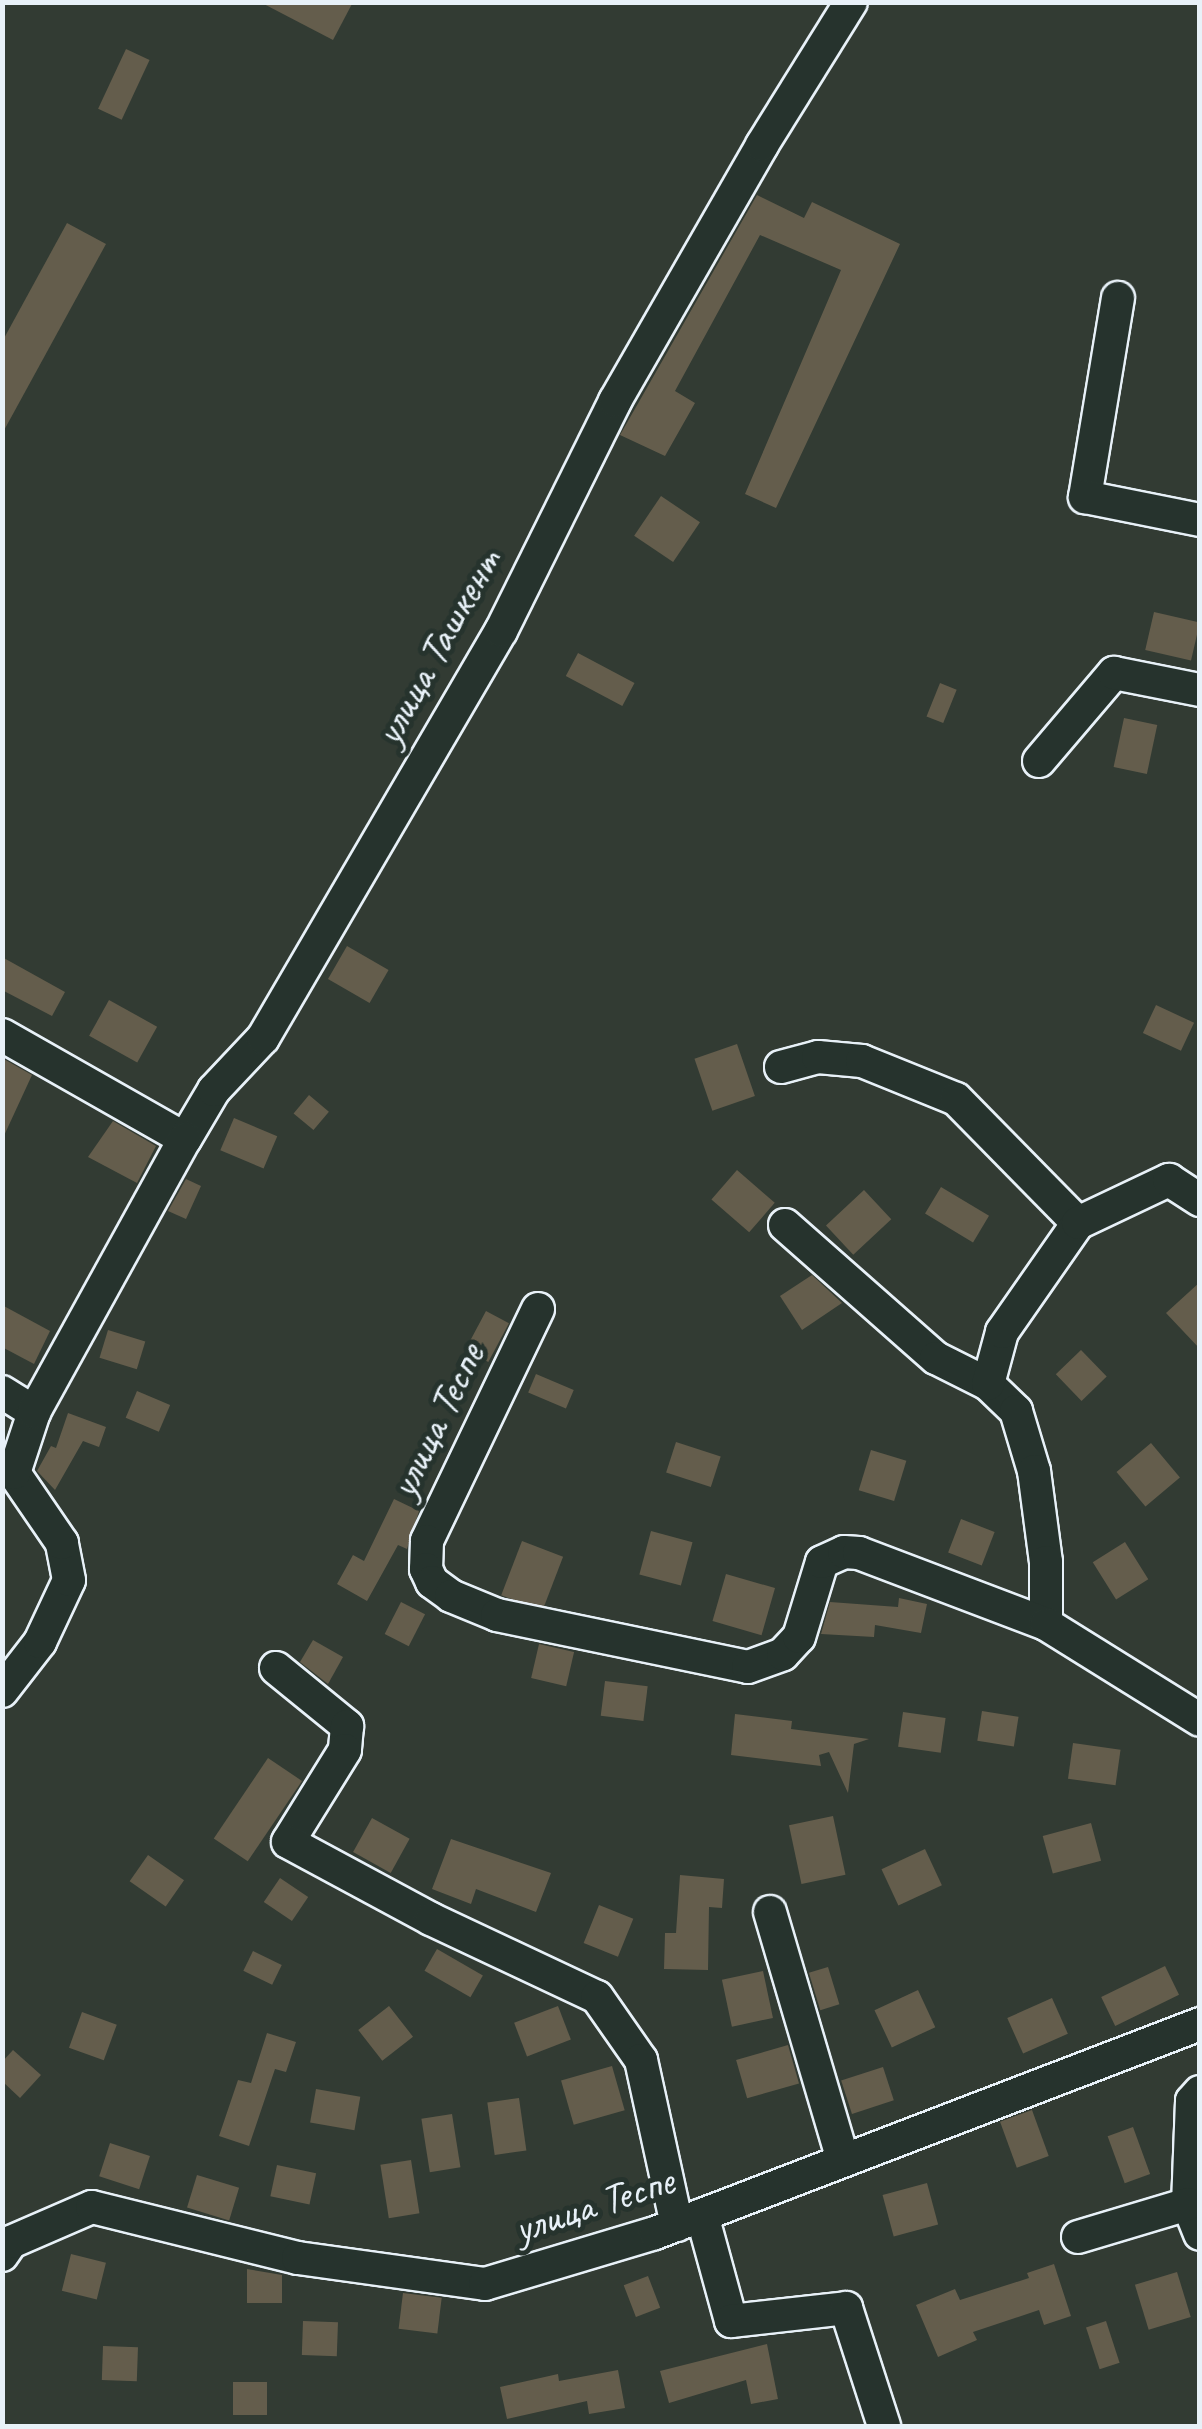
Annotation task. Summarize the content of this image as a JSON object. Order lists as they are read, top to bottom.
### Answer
{
  "streets": {
    "street": ["улица Ташкент", "улица Теспе"]
  }
}
